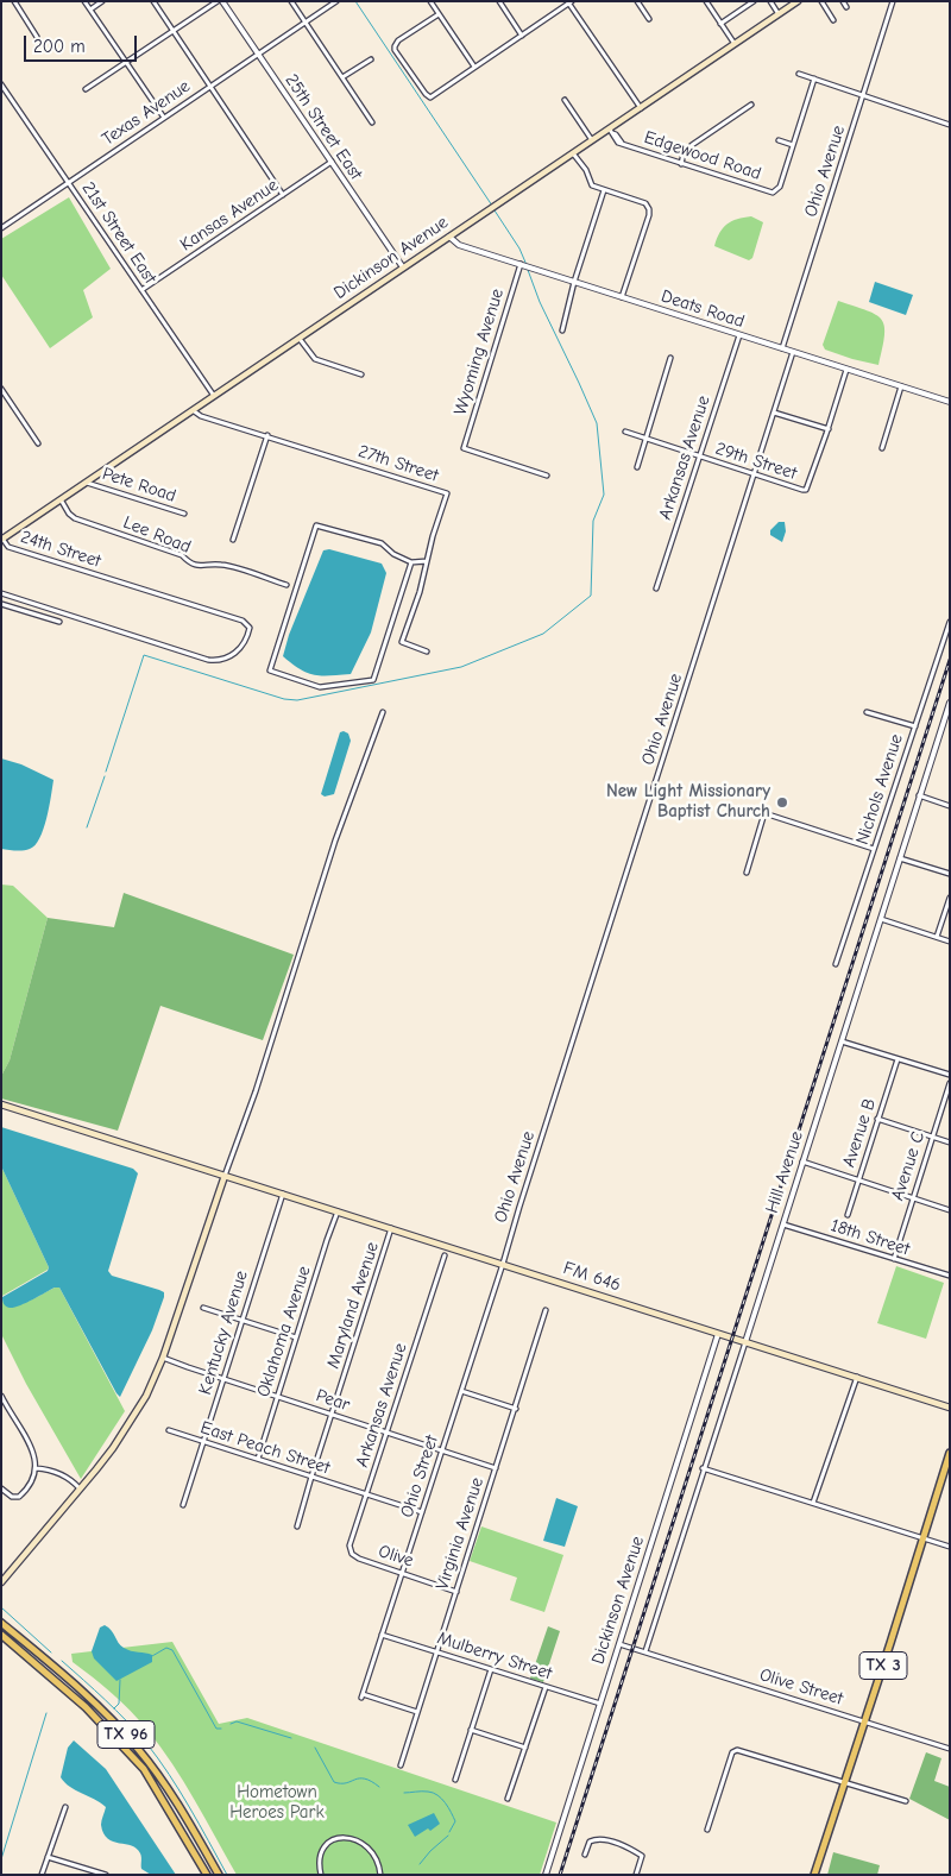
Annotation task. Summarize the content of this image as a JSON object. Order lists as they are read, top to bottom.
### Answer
{
  "streets": {
    "main road": [
      "Dickinson Avenue",
      "FM 646",
      "TX 3",
      "TX 96"
    ],
    "street": [
      "Texas Avenue",
      "25th Street East",
      "Edgewood Road",
      "Ohio Avenue",
      "Kansas Avenue",
      "21st Street East",
      "Deats Road",
      "Wyoming Avenue",
      "Arkansas Avenue",
      "29th Street",
      "27th Street",
      "Pete Road",
      "Lee Road",
      "24th Street",
      "Nichols Avenue",
      "Avenue B",
      "Avenue C",
      "Hill Avenue",
      "18th Street",
      "Maryland Avenue",
      "Oklahoma Avenue",
      "Kentucky Avenue",
      "Pear",
      "East Peach Street",
      "Ohio Street",
      "Virginia Avenue",
      "Olive",
      "Mulberry Street",
      "Olive Street"
    ]
  },
  "crossings": [
    ["Texas Avenue", "25th Street East"],
    ["Texas Avenue", "21st Street East"],
    ["25th Street East", "Kansas Avenue"],
    ["25th Street East", "Dickinson Avenue"],
    ["Edgewood Road", "Dickinson Avenue"],
    ["Ohio Avenue", "Deats Road"],
    ["Ohio Avenue", "29th Street"],
    ["Ohio Avenue", "FM 646"],
    ["Ohio Avenue", "Ohio Street"],
    ["Kansas Avenue", "21st Street East"],
    ["21st Street East", "Dickinson Avenue"],
    ["Dickinson Avenue", "Deats Road"],
    ["Dickinson Avenue", "27th Street"],
    ["Dickinson Avenue", "Pete Road"],
    ["Dickinson Avenue", "Lee Road"],
    ["Dickinson Avenue", "24th Street"],
    ["Dickinson Avenue", "FM 646"],
    ["Dickinson Avenue", "Mulberry Street"],
    ["Dickinson Avenue", "Olive Street"],
    ["Deats Road", "Wyoming Avenue"],
    ["Deats Road", "Arkansas Avenue"],
    ["Arkansas Avenue", "29th Street"],
    ["Arkansas Avenue", "Pear"],
    ["Arkansas Avenue", "East Peach Street"],
    ["Arkansas Avenue", "Olive"],
    ["Avenue C", "18th Street"],
    ["Hill Avenue", "18th Street"],
    ["Hill Avenue", "FM 646"],
    ["Hill Avenue", "Olive Street"],
    ["FM 646", "Maryland Avenue"],
    ["FM 646", "Oklahoma Avenue"],
    ["FM 646", "Kentucky Avenue"],
    ["FM 646", "Ohio Street"],
    ["Maryland Avenue", "Pear"],
    ["Maryland Avenue", "East Peach Street"],
    ["Oklahoma Avenue", "Pear"],
    ["Oklahoma Avenue", "East Peach Street"],
    ["Kentucky Avenue", "Pear"],
    ["Kentucky Avenue", "East Peach Street"],
    ["Pear", "Ohio Street"],
    ["Pear", "Virginia Avenue"],
    ["East Peach Street", "Ohio Street"],
    ["Ohio Street", "Virginia Avenue"],
    ["Ohio Street", "Olive"],
    ["Ohio Street", "Mulberry Street"],
    ["Virginia Avenue", "Olive"],
    ["Virginia Avenue", "Mulberry Street"],
    ["TX 3", "Olive Street"]
  ],
  "parks": ["Hometown Heroes Park"],
  "places": ["New Light Missionary Baptist Church"],
  "scale_bar": "200 m"
}
